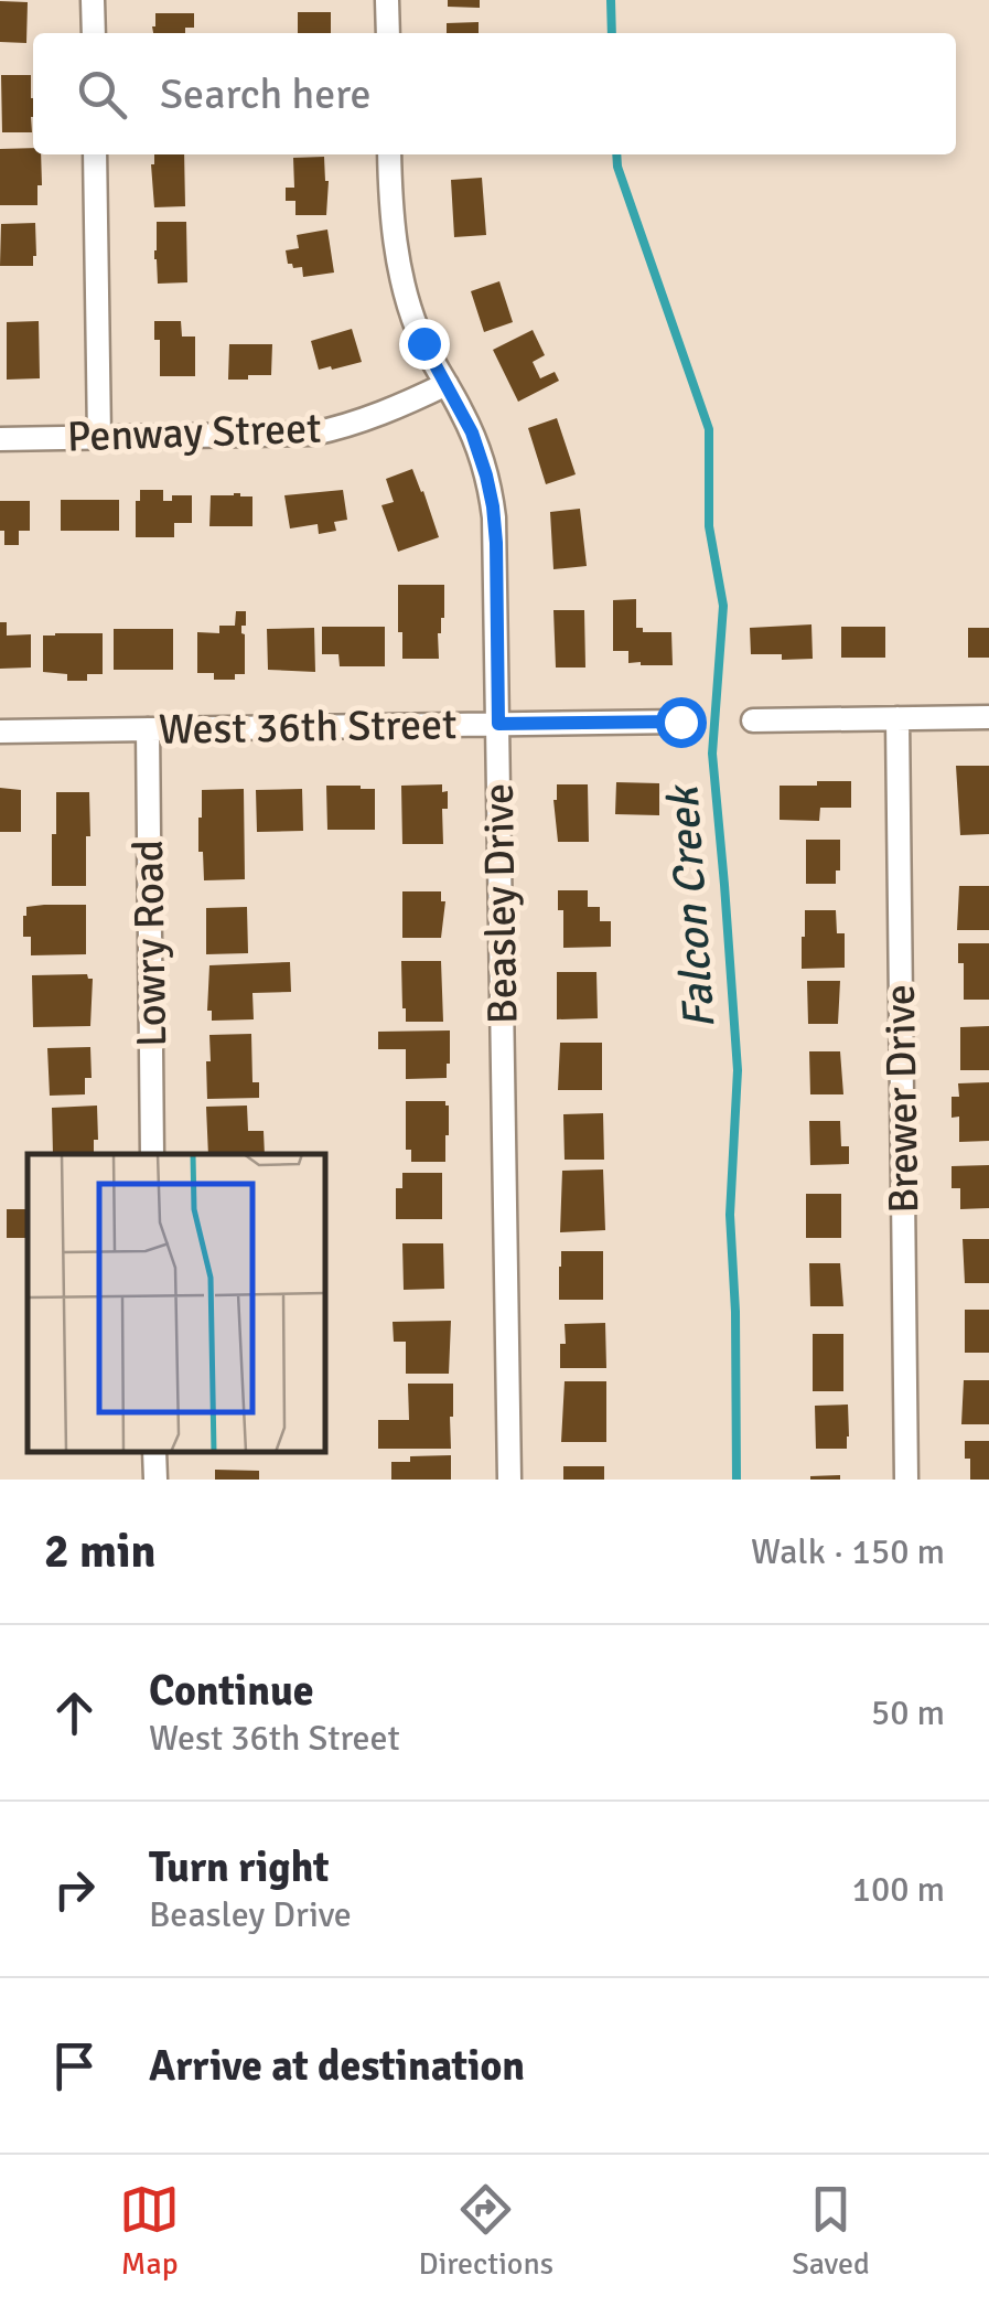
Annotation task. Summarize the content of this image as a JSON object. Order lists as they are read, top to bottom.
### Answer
{
  "streets": {
    "street": [
      "Penway Street",
      "West 36th Street",
      "Beasley Drive",
      "Lowry Road",
      "Brewer Drive"
    ]
  },
  "crossings": [
    ["Penway Street", "Beasley Drive"],
    ["West 36th Street", "Beasley Drive"],
    ["West 36th Street", "Lowry Road"]
  ],
  "water": ["Falcon Creek"],
  "page": {
    "search": "Search here",
    "heading": ["2 min", "Walk · 150 m"],
    "list": [
      ["Continue", "West 36th Street", "50 m"],
      ["Turn right", "Beasley Drive", "100 m"],
      "Arrive at destination"
    ],
    "nav": ["Map", "Directions", "Saved"]
  }
}
